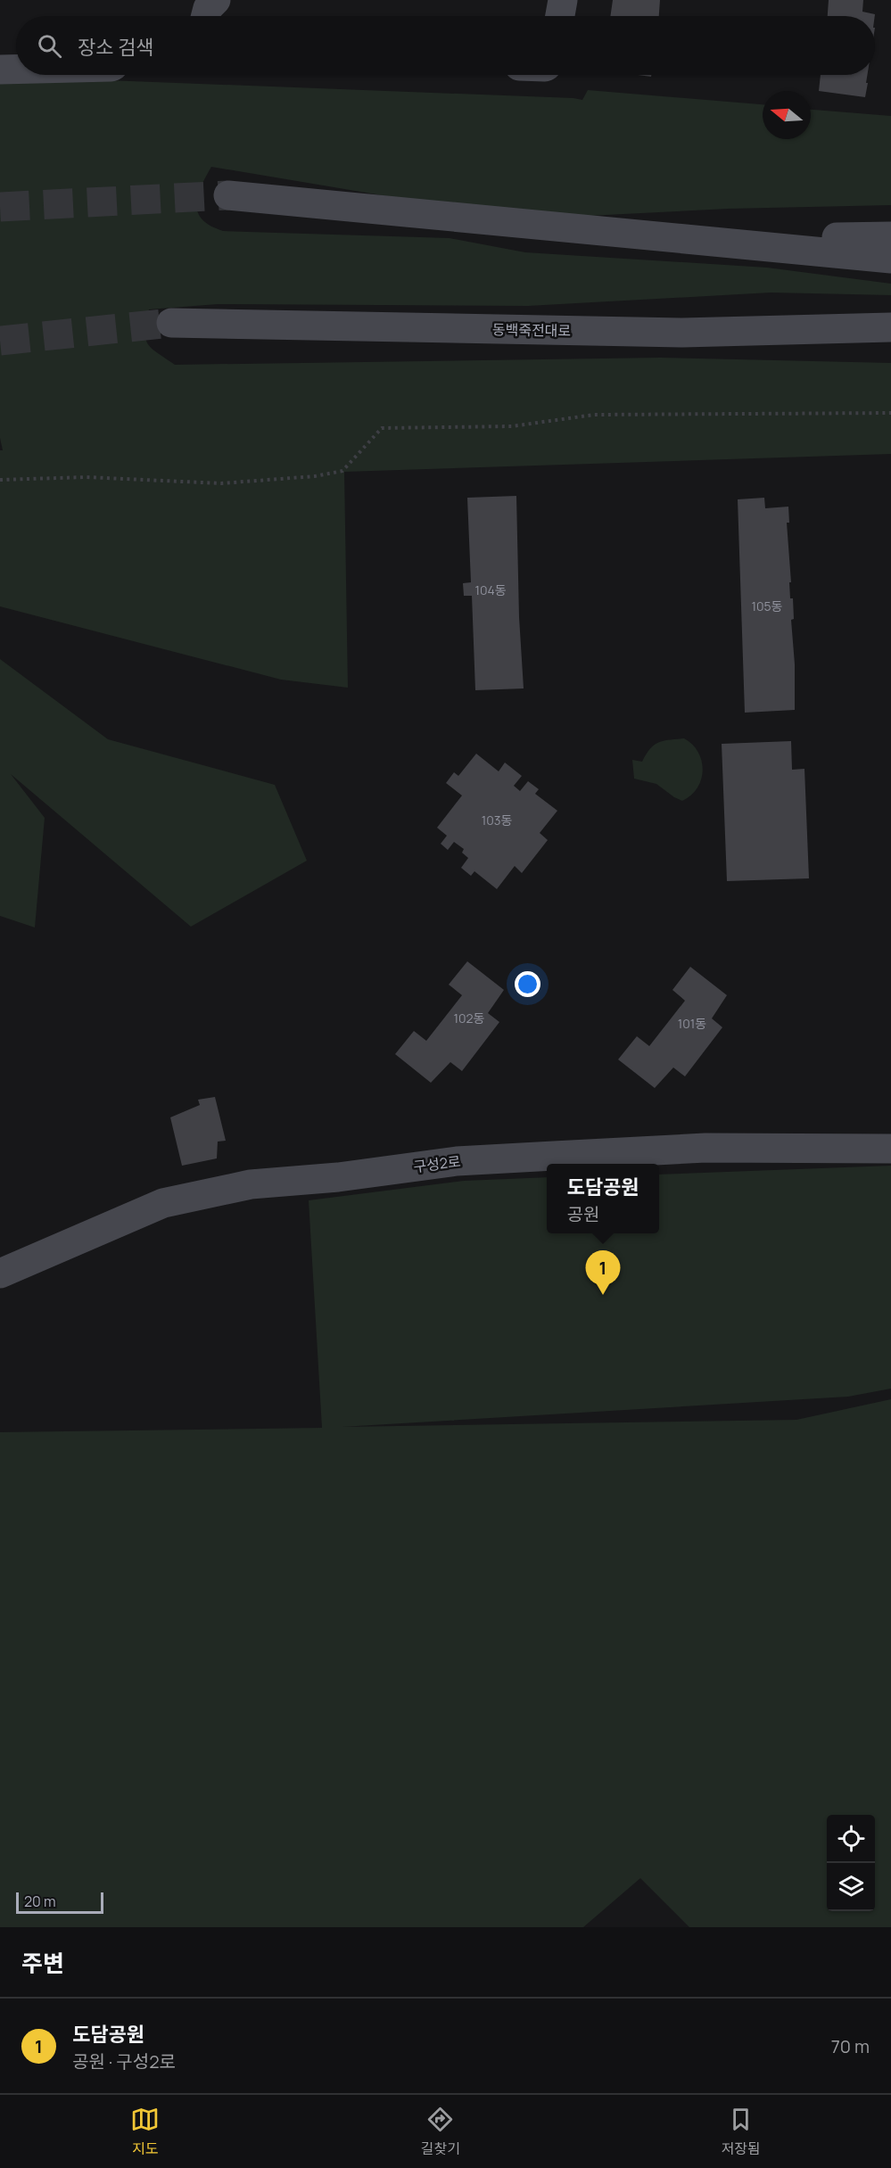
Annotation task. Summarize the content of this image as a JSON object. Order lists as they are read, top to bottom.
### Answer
{
  "streets": {
    "main road": ["동백죽전대로", "구성2로"]
  },
  "house_numbers": [
    "104동",
    "105동",
    "103동",
    "102동",
    "101동"
  ],
  "scale_bar": "20 m",
  "north": "left",
  "page": {
    "search": "장소 검색",
    "popup": ["도담공원", "공원"],
    "pins": "1",
    "scale": "20 m",
    "heading": "주변",
    "list": [
      {
        "mark": "1",
        "name": "도담공원",
        "note": "공원 · 구성2로",
        "value": "70 m"
      }
    ],
    "nav": ["지도", "길찾기", "저장됨"]
  }
}
